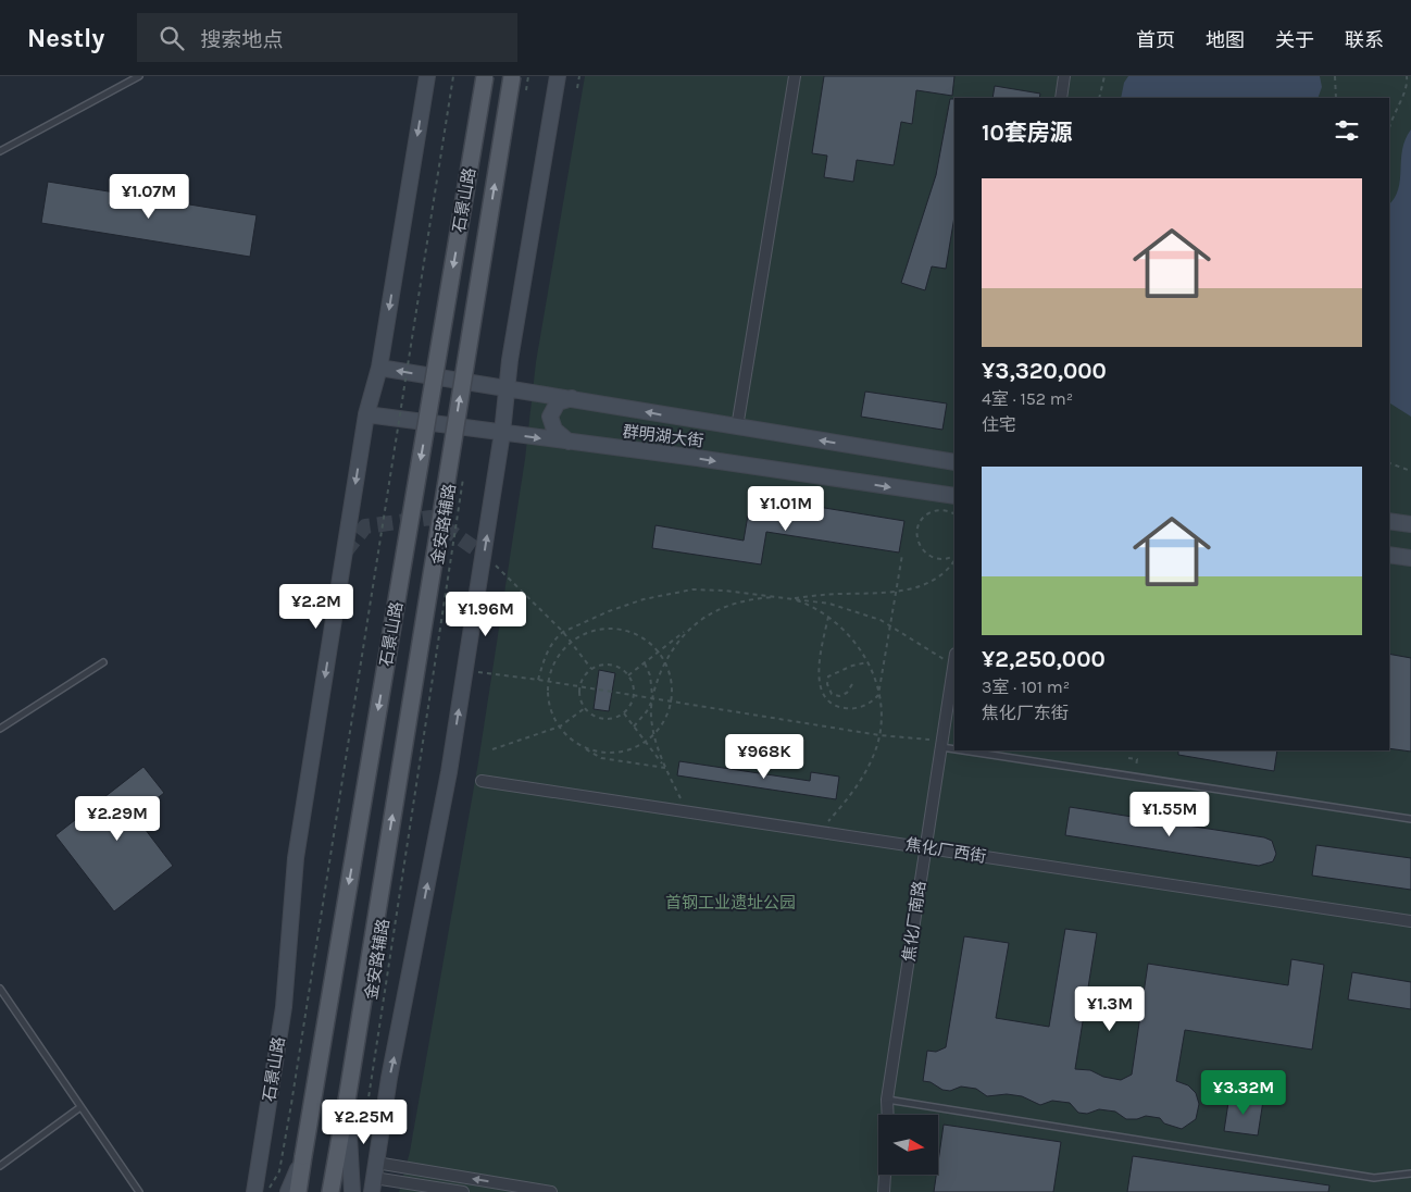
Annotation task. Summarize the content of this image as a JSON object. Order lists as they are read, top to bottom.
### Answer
{
  "streets": {
    "main road": ["石景山路"],
    "street": ["群明湖大街", "焦化厂西街", "焦化厂南路"],
    "path": ["金安路辅路"]
  },
  "crossings": [
    ["石景山路", "群明湖大街"],
    ["焦化厂西街", "焦化厂南路"]
  ],
  "parks": ["首钢工业遗址公园"],
  "north": "right",
  "page": {
    "header": "Nestly",
    "search": "搜索地点",
    "nav": [
      "首页",
      "地图",
      "关于",
      "联系"
    ],
    "heading": "10套房源",
    "list": [
      {
        "name": "¥3,320,000",
        "note": "4室 · 152 m² · 住宅"
      },
      {
        "name": "¥2,250,000",
        "note": "3室 · 101 m² · 焦化厂东街"
      }
    ],
    "price": [
      "¥1.07M",
      "¥1.01M",
      "¥2.2M",
      "¥1.96M",
      "¥968K",
      "¥1.55M",
      "¥2.29M",
      "¥1.3M",
      "¥3.32M",
      "¥2.25M"
    ]
  }
}
